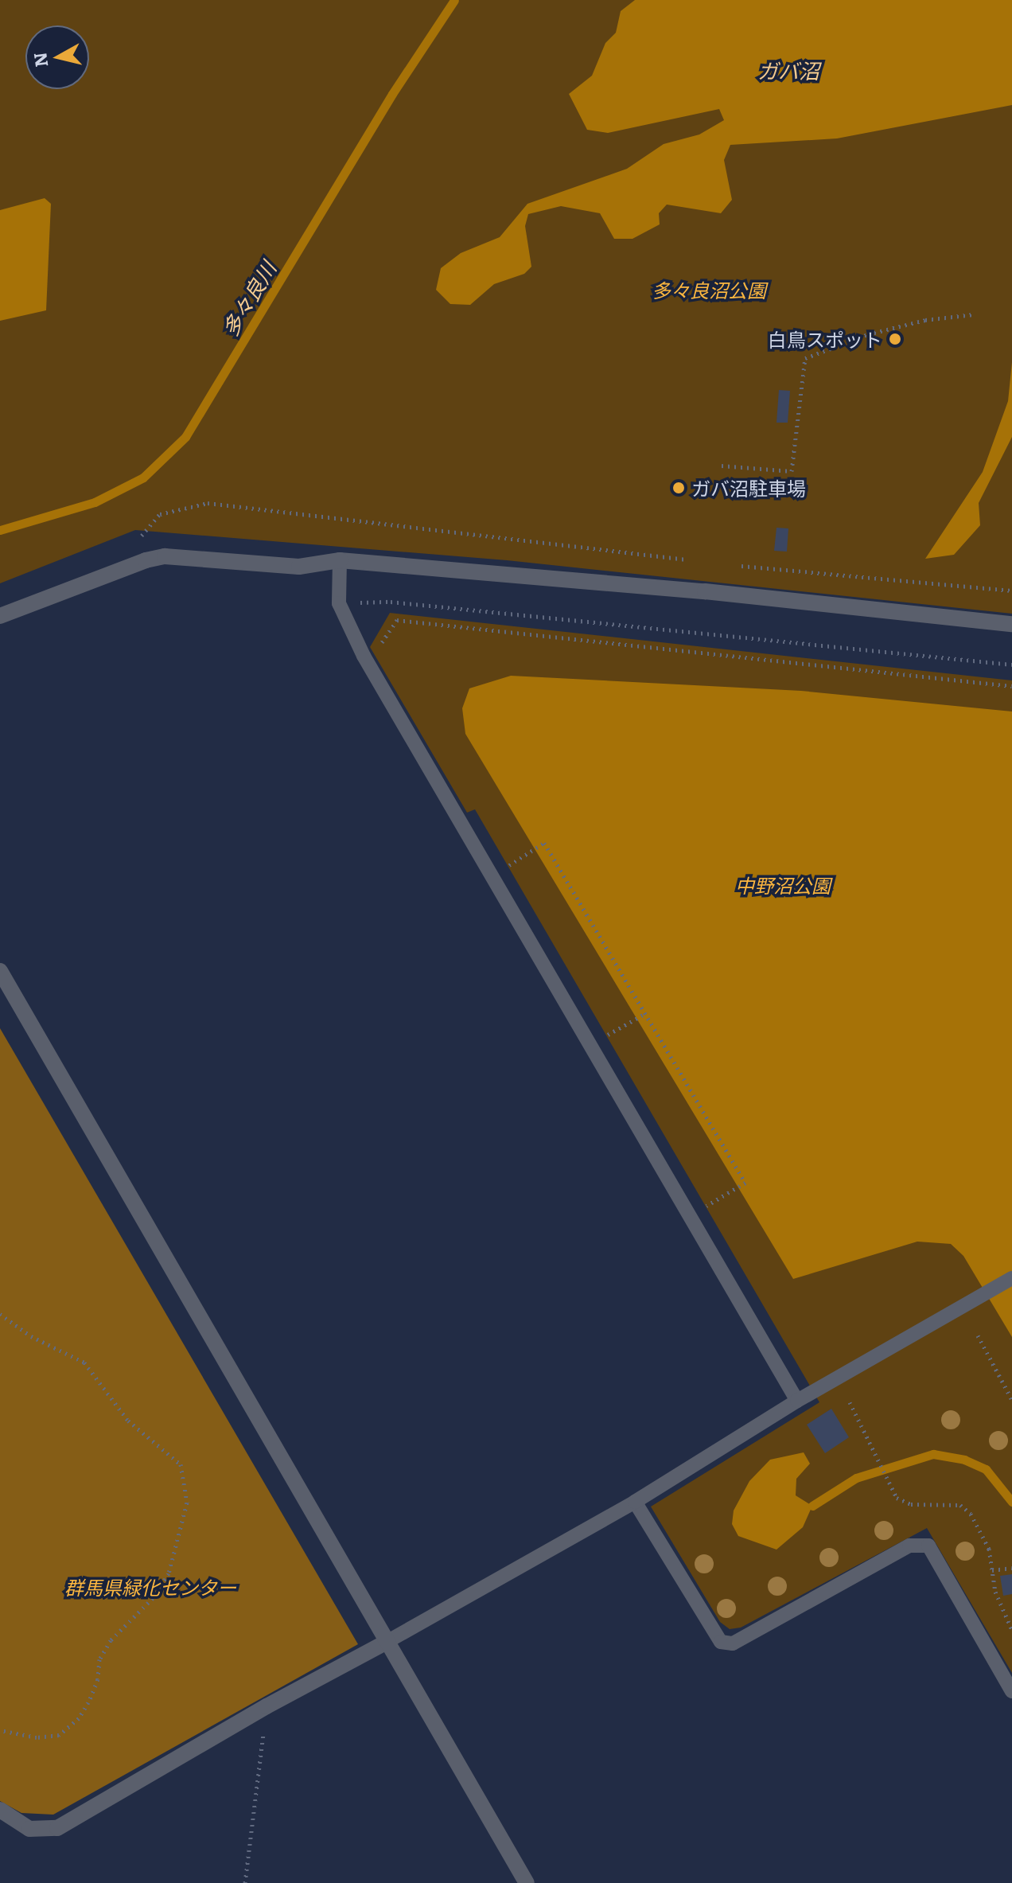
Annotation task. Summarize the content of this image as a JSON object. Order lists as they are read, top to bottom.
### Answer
{
  "water": ["ガバ沼", "多々良川"],
  "parks": ["多々良沼公園", "中野沼公園", "群馬県緑化センター"],
  "places": ["白鳥スポット", "ガバ沼駐車場"],
  "north": "left"
}
